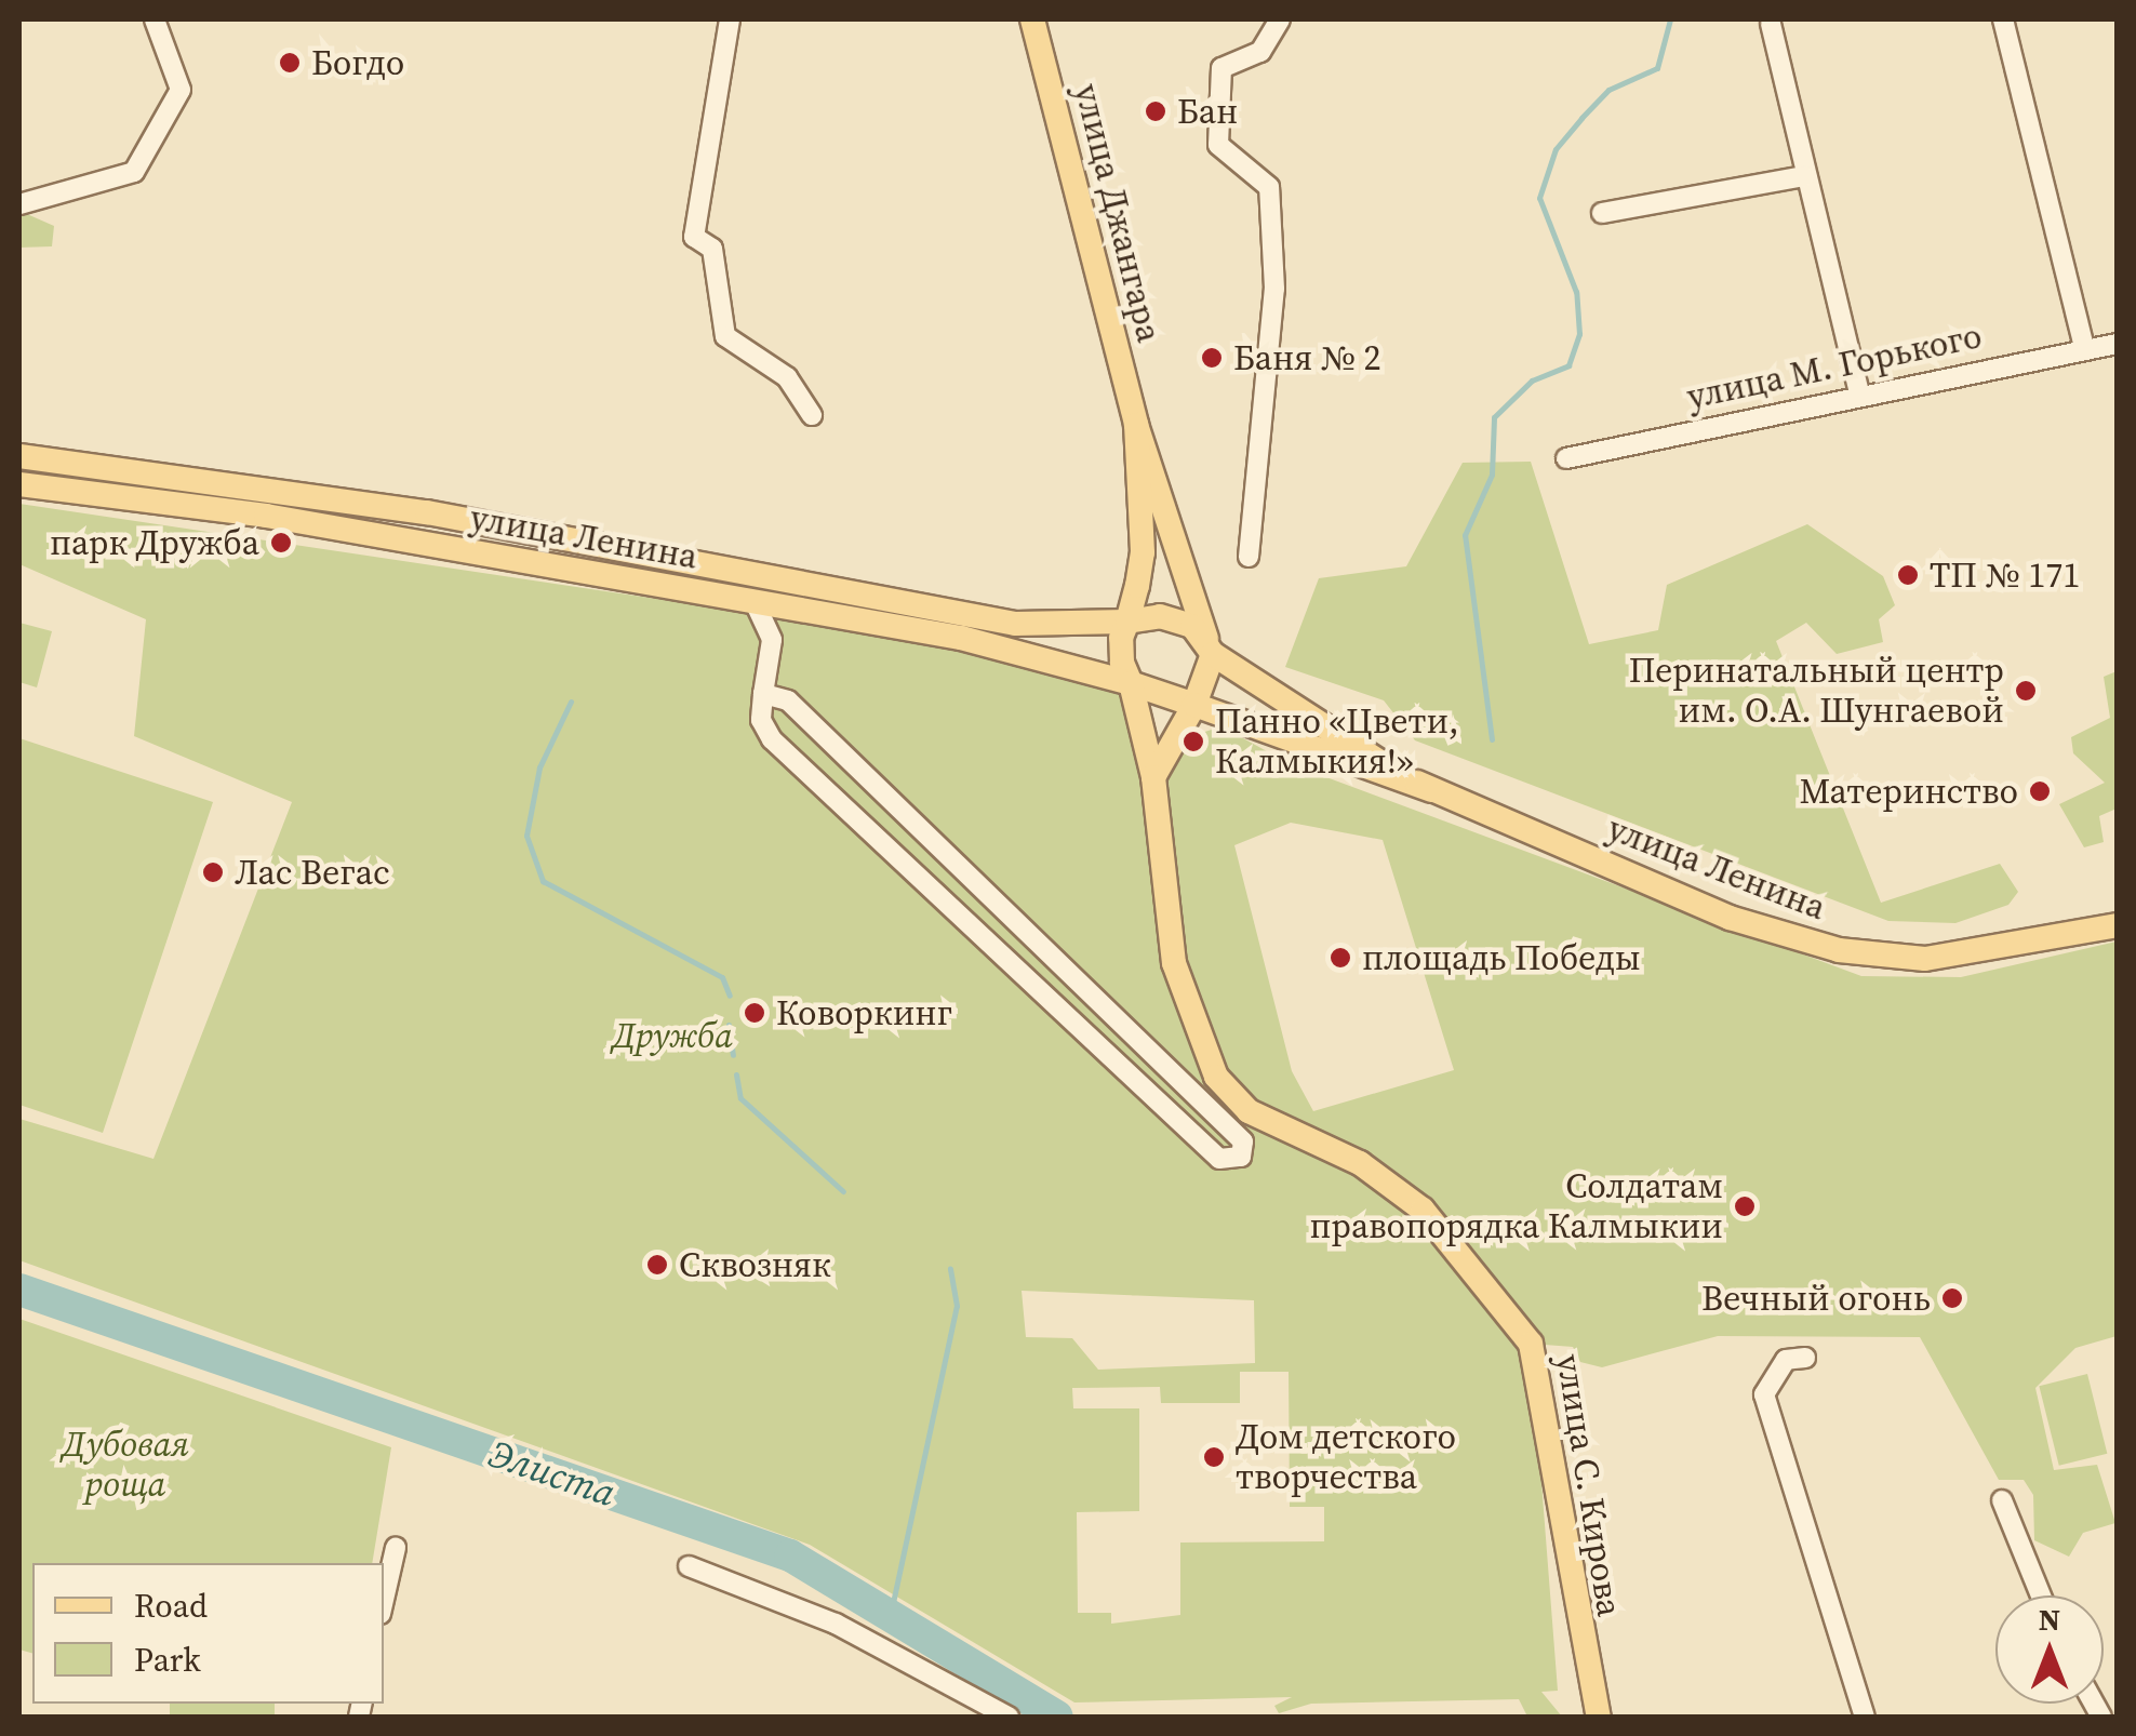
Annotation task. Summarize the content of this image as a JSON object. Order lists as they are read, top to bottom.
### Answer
{
  "streets": {
    "main road": ["улица Джангара", "улица Ленина", "улица С. Кирова"],
    "street": ["улица М. Горького"]
  },
  "crossings": [
    ["улица Джангара", "улица Ленина"],
    ["улица Джангара", "улица С. Кирова"],
    ["улица Ленина", "улица С. Кирова"]
  ],
  "water": ["Элиста"],
  "parks": ["Дружба", "Дубовая роща"],
  "places": [
    "Богдо",
    "Бан",
    "Баня № 2",
    "парк Дружба",
    "ТП № 171",
    "Перинатальный центр им. О.А. Шунгаевой",
    "Панно «Цвети, Калмыкия!»",
    "Материнство",
    "Лас Вегас",
    "площадь Победы",
    "Коворкинг",
    "Солдатам правопорядка Калмыкии",
    "Сквозняк",
    "Вечный огонь",
    "Дом детского творчества"
  ],
  "legend": ["Road", "Park"],
  "north": "top"
}
